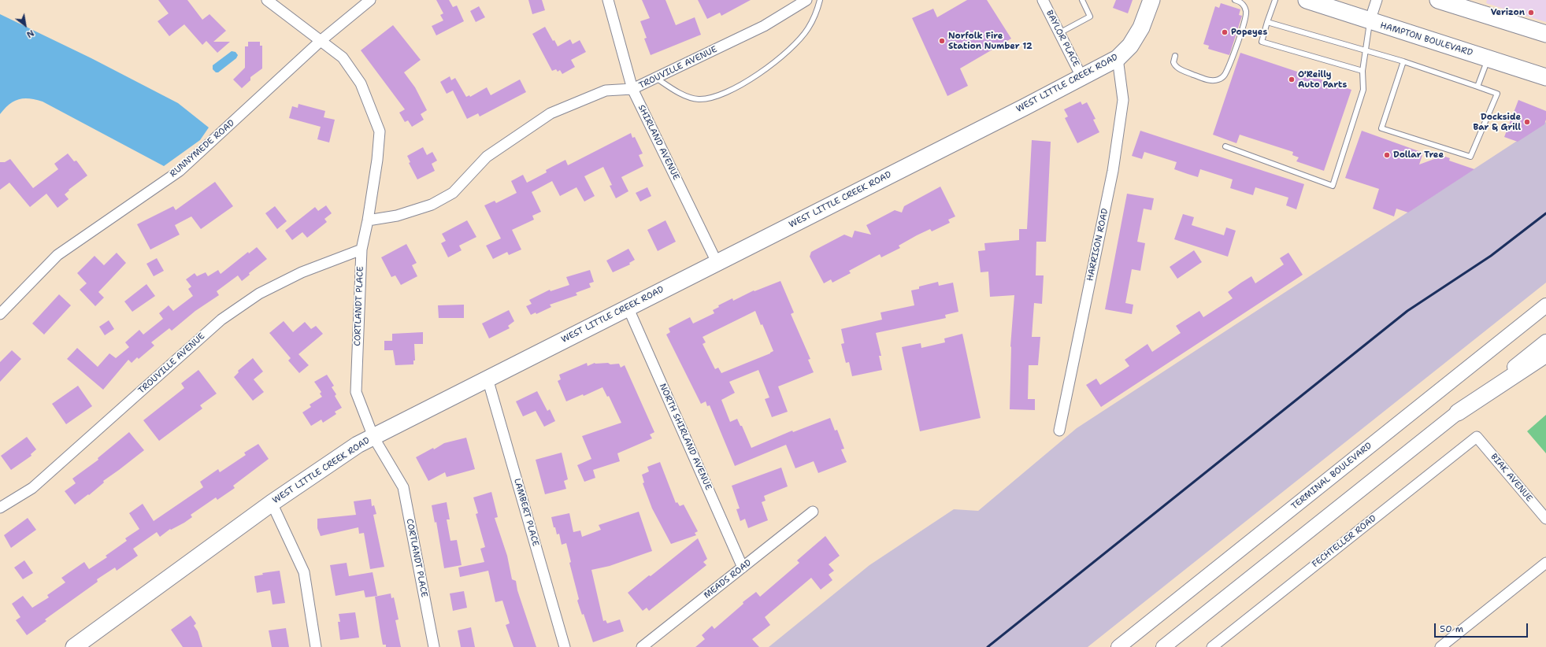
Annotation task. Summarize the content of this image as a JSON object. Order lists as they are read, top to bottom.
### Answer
{
  "streets": {
    "main road": ["HAMPTON BOULEVARD", "WEST LITTLE CREEK ROAD", "TERMINAL BOULEVARD"],
    "street": [
      "BAYLOR PLACE",
      "TROUVILLE AVENUE",
      "SHIRLAND AVENUE",
      "RUNNYMEDE ROAD",
      "HARRISON ROAD",
      "CORTLANDT PLACE",
      "NORTH SHIRLAND AVENUE",
      "BIAK AVENUE",
      "LAMBERT PLACE",
      "FECHTELLER ROAD",
      "MEADS ROAD"
    ]
  },
  "crossings": [
    ["BAYLOR PLACE", "WEST LITTLE CREEK ROAD"],
    ["TROUVILLE AVENUE", "SHIRLAND AVENUE"],
    ["TROUVILLE AVENUE", "CORTLANDT PLACE"],
    ["WEST LITTLE CREEK ROAD", "SHIRLAND AVENUE"],
    ["WEST LITTLE CREEK ROAD", "HARRISON ROAD"],
    ["WEST LITTLE CREEK ROAD", "CORTLANDT PLACE"],
    ["WEST LITTLE CREEK ROAD", "NORTH SHIRLAND AVENUE"],
    ["WEST LITTLE CREEK ROAD", "LAMBERT PLACE"],
    ["RUNNYMEDE ROAD", "CORTLANDT PLACE"],
    ["NORTH SHIRLAND AVENUE", "MEADS ROAD"],
    ["BIAK AVENUE", "FECHTELLER ROAD"]
  ],
  "places": [
    "Verizon",
    "Popeyes",
    "Norfolk Fire Station Number 12",
    "O'Reilly Auto Parts",
    "Dockside Bar & Grill",
    "Dollar Tree"
  ],
  "scale_bar": "50 m",
  "north": "bottom right"
}
